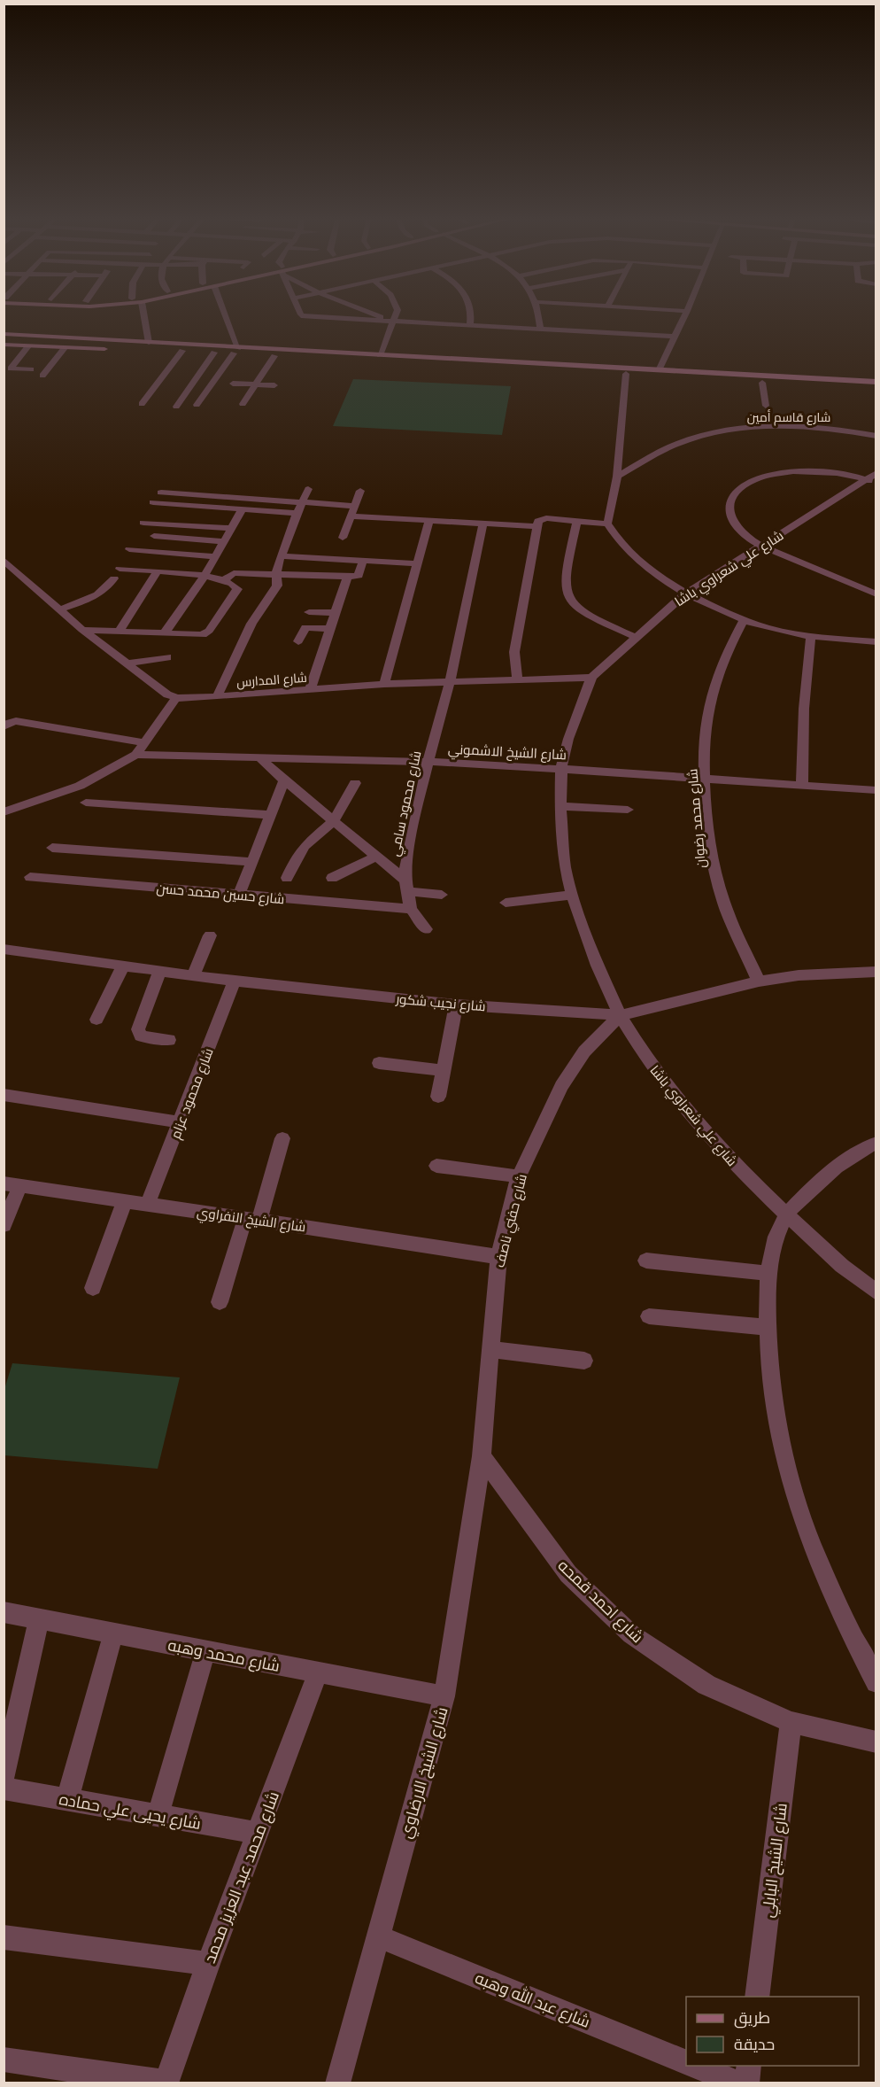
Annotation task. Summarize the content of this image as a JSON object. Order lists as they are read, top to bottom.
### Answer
{
  "streets": {
    "street": [
      "شارع قاسم أمين",
      "شارع علي شعراوي باشا",
      "شارع المدارس",
      "شارع الشيخ الاشموني",
      "شارع محمود سامي",
      "شارع محمد رضوان",
      "شارع حسين محمد حسن",
      "شارع نجيب شكور",
      "شارع محمود عزام",
      "شارع الشيخ النفراوي",
      "شارع حفني ناصف",
      "شارع احمد قمحه",
      "شارع محمد وهبه",
      "شارع الشيخ الارضاوي",
      "شارع يحيى علي حماده",
      "شارع الشيخ البابلي",
      "شارع محمد عبد العزيز محمد",
      "شارع عبد الله وهبه"
    ]
  },
  "crossings": [
    ["شارع علي شعراوي باشا", "شارع المدارس"],
    ["شارع علي شعراوي باشا", "شارع الشيخ الاشموني"],
    ["شارع علي شعراوي باشا", "شارع نجيب شكور"],
    ["شارع علي شعراوي باشا", "شارع حفني ناصف"],
    ["شارع المدارس", "شارع محمود سامي"],
    ["شارع الشيخ الاشموني", "شارع محمود سامي"],
    ["شارع الشيخ الاشموني", "شارع محمد رضوان"],
    ["شارع محمود سامي", "شارع حسين محمد حسن"],
    ["شارع محمد رضوان", "شارع نجيب شكور"],
    ["شارع نجيب شكور", "شارع محمود عزام"],
    ["شارع نجيب شكور", "شارع حفني ناصف"],
    ["شارع محمود عزام", "شارع الشيخ النفراوي"],
    ["شارع الشيخ النفراوي", "شارع حفني ناصف"],
    ["شارع حفني ناصف", "شارع احمد قمحه"],
    ["شارع حفني ناصف", "شارع الشيخ الارضاوي"],
    ["شارع احمد قمحه", "شارع الشيخ الارضاوي"],
    ["شارع احمد قمحه", "شارع الشيخ البابلي"],
    ["شارع محمد وهبه", "شارع الشيخ الارضاوي"],
    ["شارع محمد وهبه", "شارع محمد عبد العزيز محمد"],
    ["شارع الشيخ الارضاوي", "شارع عبد الله وهبه"],
    ["شارع يحيى علي حماده", "شارع محمد عبد العزيز محمد"]
  ],
  "legend": ["طريق", "حديقة"]
}
